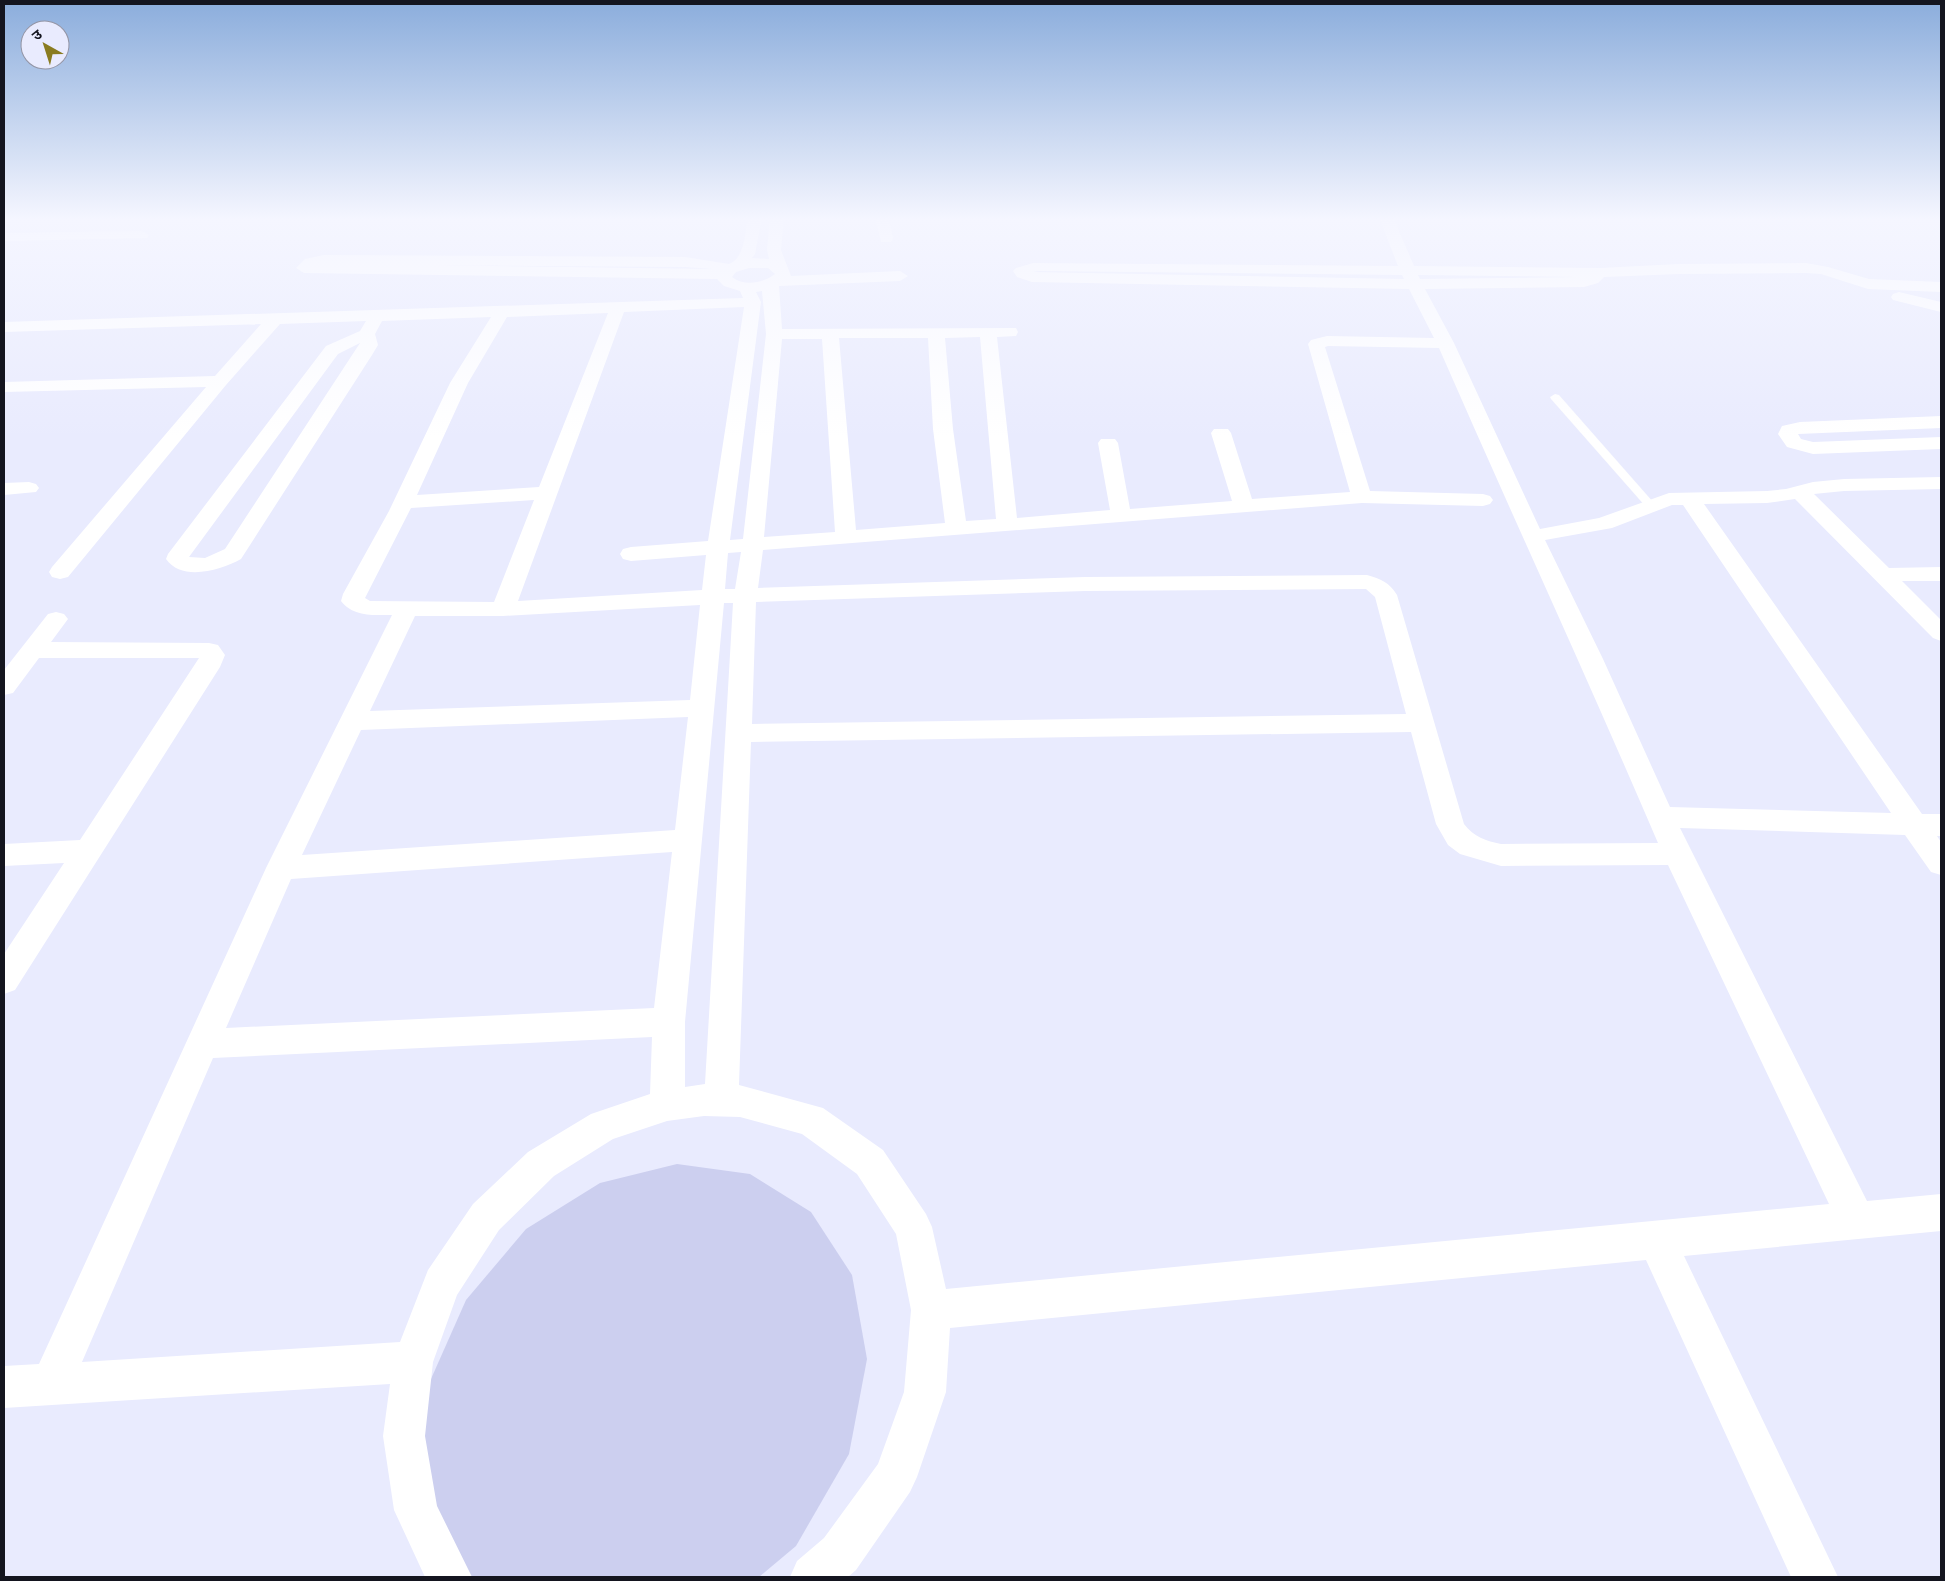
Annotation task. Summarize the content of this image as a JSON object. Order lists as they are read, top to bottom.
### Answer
{
  "north": "top left"
}
